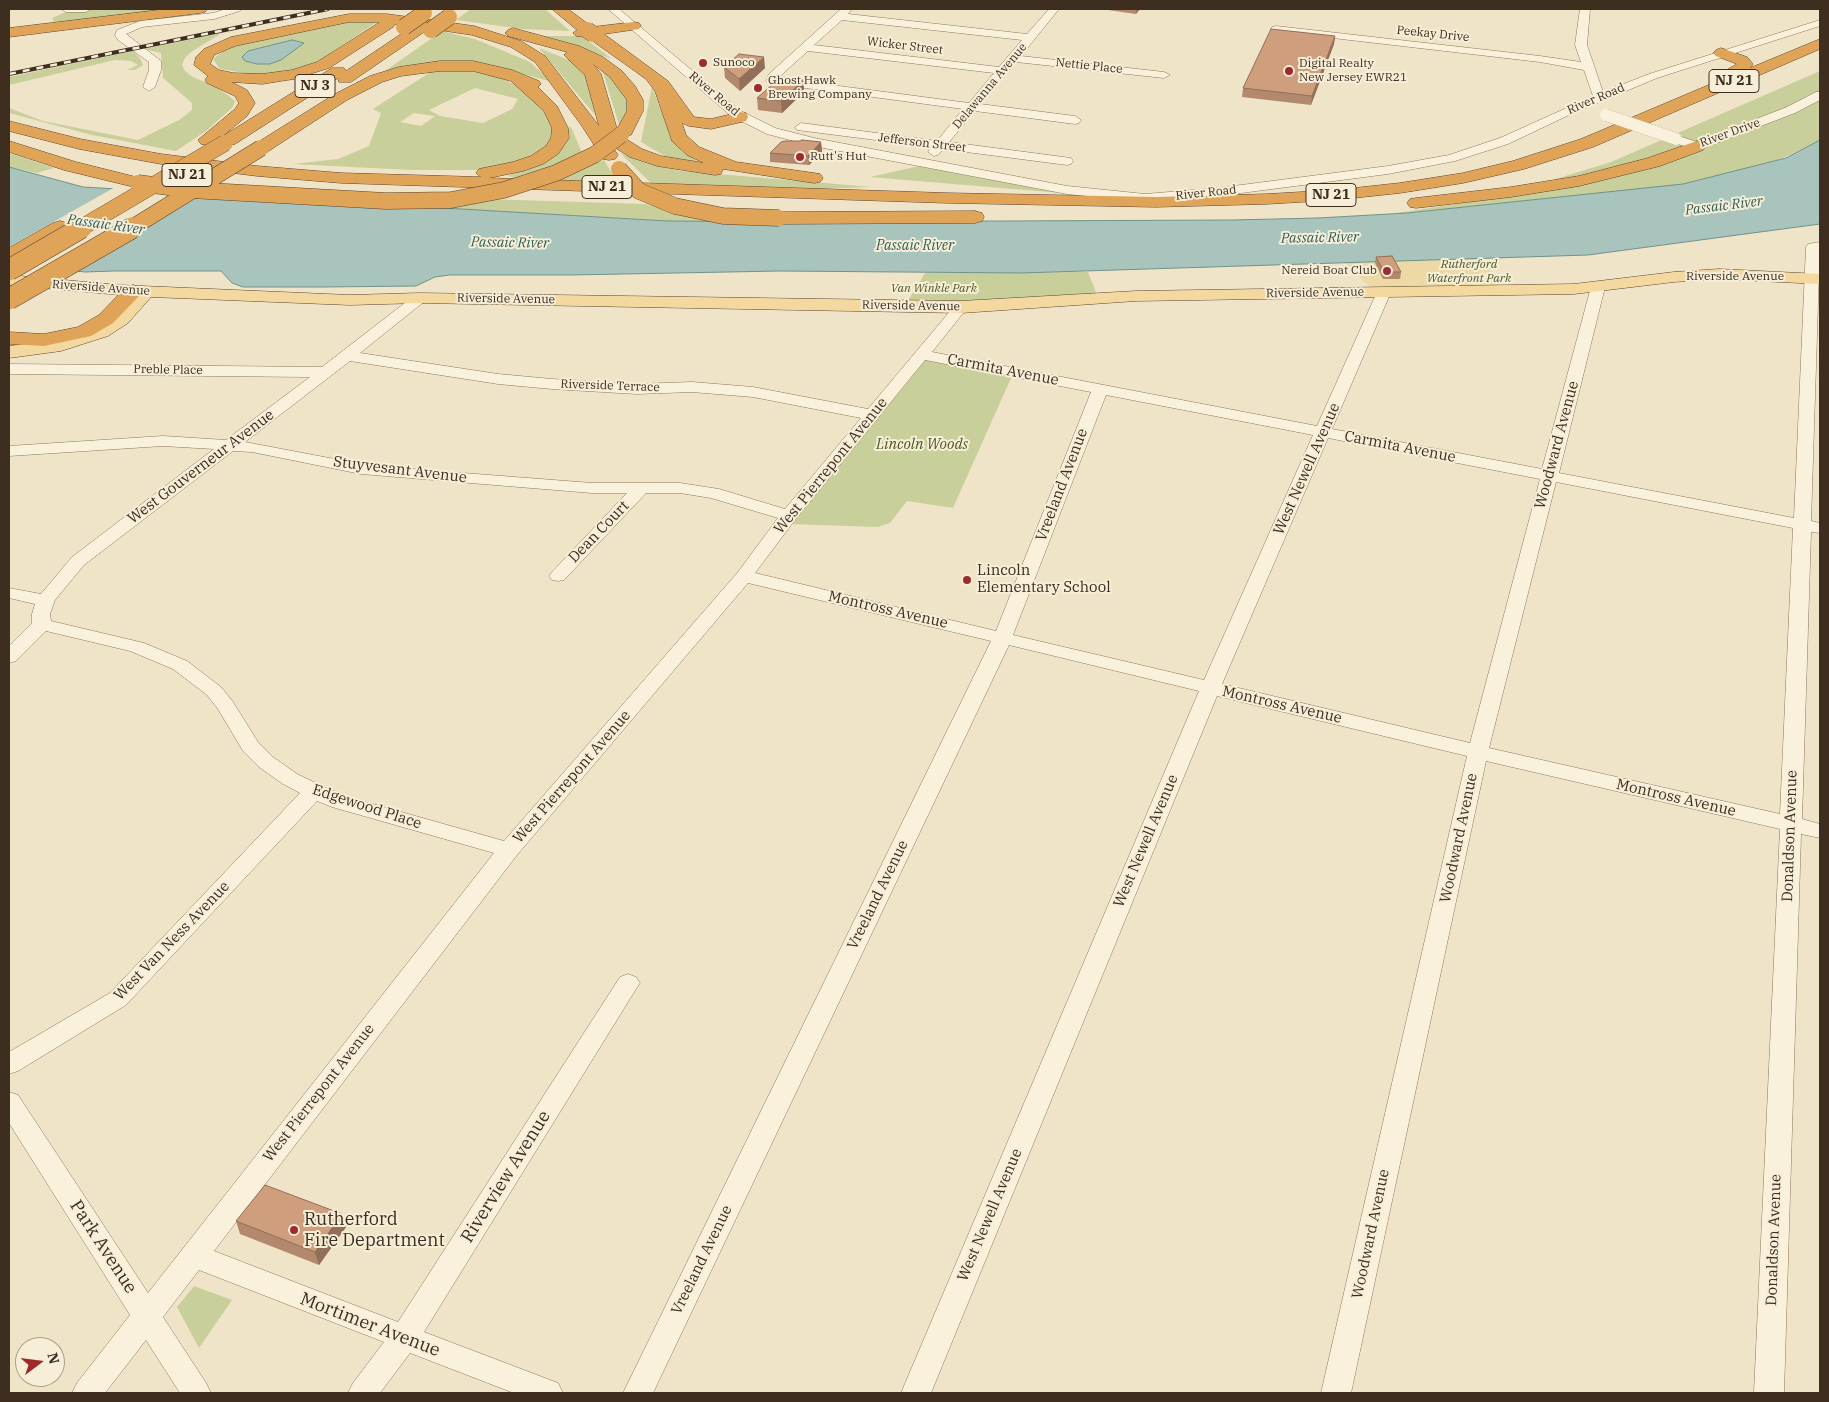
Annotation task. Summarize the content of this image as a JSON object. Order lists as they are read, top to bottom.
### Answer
{
  "streets": {
    "highway": ["NJ 21", "NJ 3"],
    "main road": ["Riverside Avenue"],
    "street": [
      "Peekay Drive",
      "Wicker Street",
      "Nettie Place",
      "Delawanna Avenue",
      "River Road",
      "River Drive",
      "Jefferson Street",
      "Preble Place",
      "Carmita Avenue",
      "Riverside Terrace",
      "Woodward Avenue",
      "West Pierrepont Avenue",
      "West Gouverneur Avenue",
      "West Newell Avenue",
      "Stuyvesant Avenue",
      "Vreeland Avenue",
      "Dean Court",
      "Montross Avenue",
      "Edgewood Place",
      "Donaldson Avenue",
      "West Van Ness Avenue",
      "Riverview Avenue",
      "Park Avenue",
      "Mortimer Avenue"
    ]
  },
  "crossings": [
    ["Wicker Street", "Delawanna Avenue"],
    ["Nettie Place", "Delawanna Avenue"],
    ["Delawanna Avenue", "River Road"],
    ["Delawanna Avenue", "Jefferson Street"],
    ["River Road", "River Drive"],
    ["Riverside Avenue", "Woodward Avenue"],
    ["Riverside Avenue", "West Pierrepont Avenue"],
    ["Riverside Avenue", "West Gouverneur Avenue"],
    ["Riverside Avenue", "West Newell Avenue"],
    ["Riverside Avenue", "Donaldson Avenue"],
    ["Preble Place", "West Gouverneur Avenue"],
    ["Carmita Avenue", "Woodward Avenue"],
    ["Carmita Avenue", "West Pierrepont Avenue"],
    ["Carmita Avenue", "West Newell Avenue"],
    ["Carmita Avenue", "Vreeland Avenue"],
    ["Carmita Avenue", "Donaldson Avenue"],
    ["Riverside Terrace", "West Pierrepont Avenue"],
    ["Riverside Terrace", "West Gouverneur Avenue"],
    ["Woodward Avenue", "Montross Avenue"],
    ["West Pierrepont Avenue", "Stuyvesant Avenue"],
    ["West Pierrepont Avenue", "Montross Avenue"],
    ["West Pierrepont Avenue", "Edgewood Place"],
    ["West Pierrepont Avenue", "Park Avenue"],
    ["West Pierrepont Avenue", "Mortimer Avenue"],
    ["West Gouverneur Avenue", "Stuyvesant Avenue"],
    ["West Gouverneur Avenue", "Edgewood Place"],
    ["West Newell Avenue", "Montross Avenue"],
    ["Stuyvesant Avenue", "Dean Court"],
    ["Vreeland Avenue", "Montross Avenue"],
    ["Montross Avenue", "Donaldson Avenue"],
    ["Edgewood Place", "West Van Ness Avenue"],
    ["Riverview Avenue", "Mortimer Avenue"]
  ],
  "water": ["Passaic River"],
  "parks": ["Rutherford Waterfront Park", "Van Winkle Park", "Lincoln Woods"],
  "places": [
    "Sunoco",
    "Digital Realty New Jersey EWR21",
    "Ghost Hawk Brewing Company",
    "Rutt's Hut",
    "Nereid Boat Club",
    "Lincoln Elementary School",
    "Rutherford Fire Department"
  ],
  "north": "right"
}
